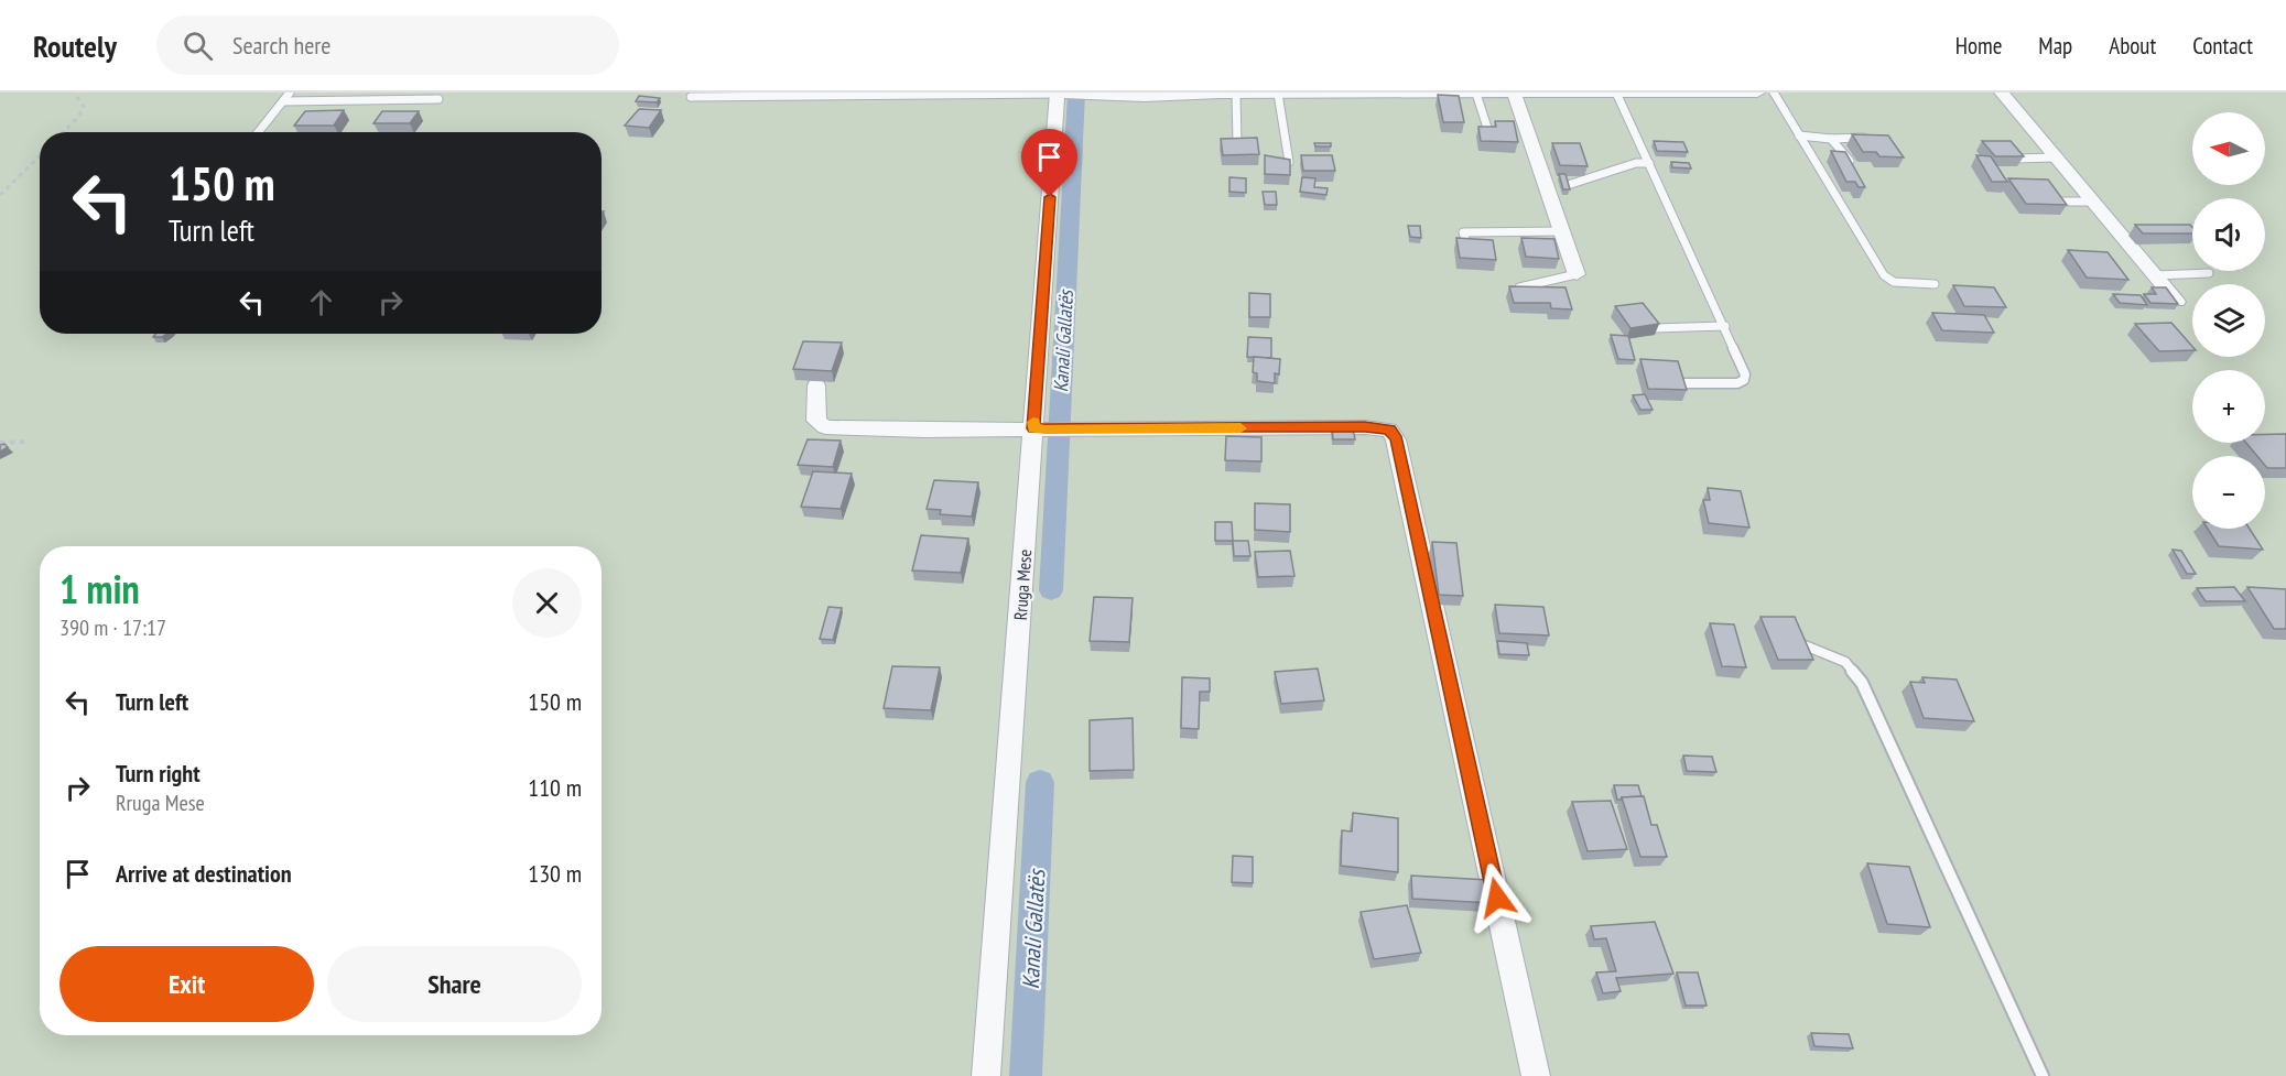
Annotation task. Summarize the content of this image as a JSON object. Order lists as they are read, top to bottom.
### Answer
{
  "streets": {
    "street": ["Rruga Mese"]
  },
  "water": ["Kanali Gallatës"],
  "north": "left",
  "page": {
    "header": "Routely",
    "search": "Search here",
    "nav": [
      "Home",
      "Map",
      "About",
      "Contact"
    ],
    "map_buttons": ["+", "−"],
    "turn": ["150 m", "Turn left"],
    "heading": ["1 min", "390 m · 17:17"],
    "list": [
      {
        "name": "Turn left",
        "value": "150 m"
      },
      {
        "name": "Turn right",
        "note": "Rruga Mese",
        "value": "110 m"
      },
      {
        "name": "Arrive at destination",
        "value": "130 m"
      }
    ],
    "buttons": ["Exit", "Share"]
  }
}
